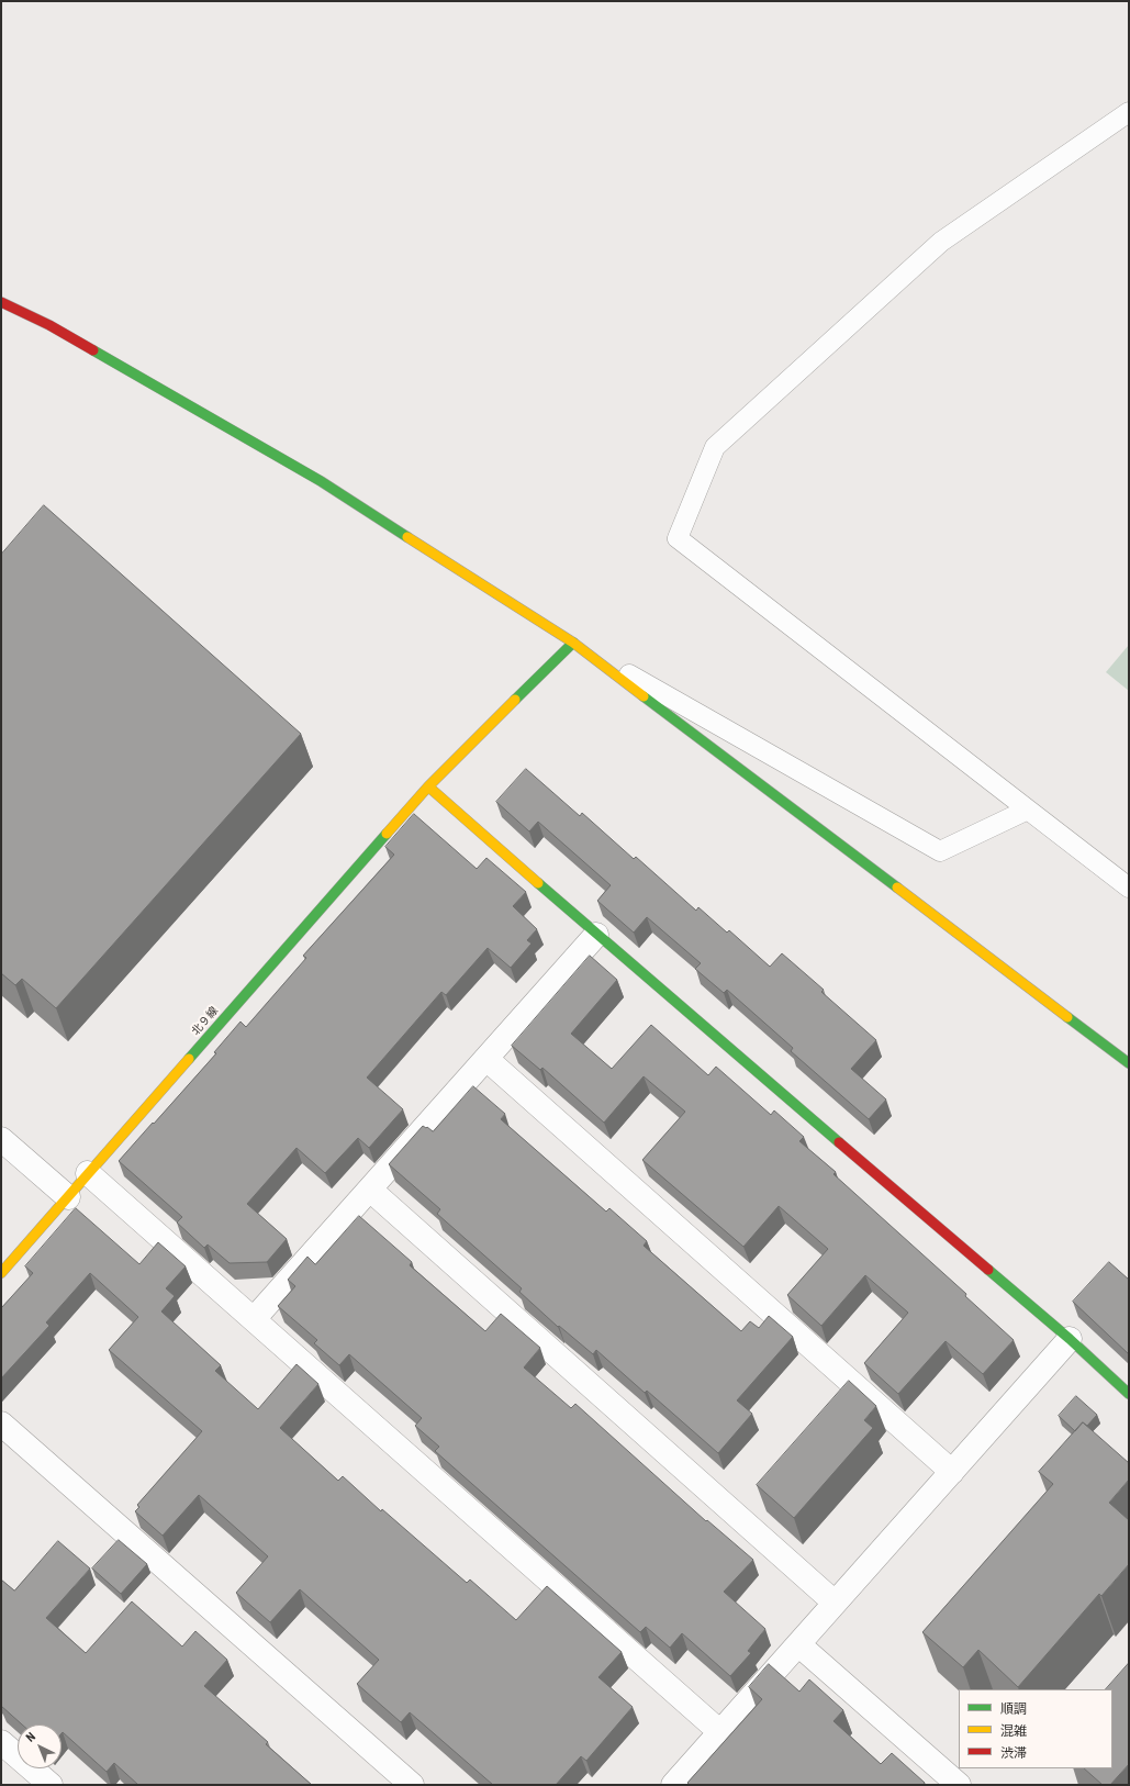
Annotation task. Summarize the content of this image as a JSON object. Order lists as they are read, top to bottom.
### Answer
{
  "streets": {
    "street": ["北９線"]
  },
  "legend": ["順調", "混雑", "渋滞"],
  "north": "top left"
}
